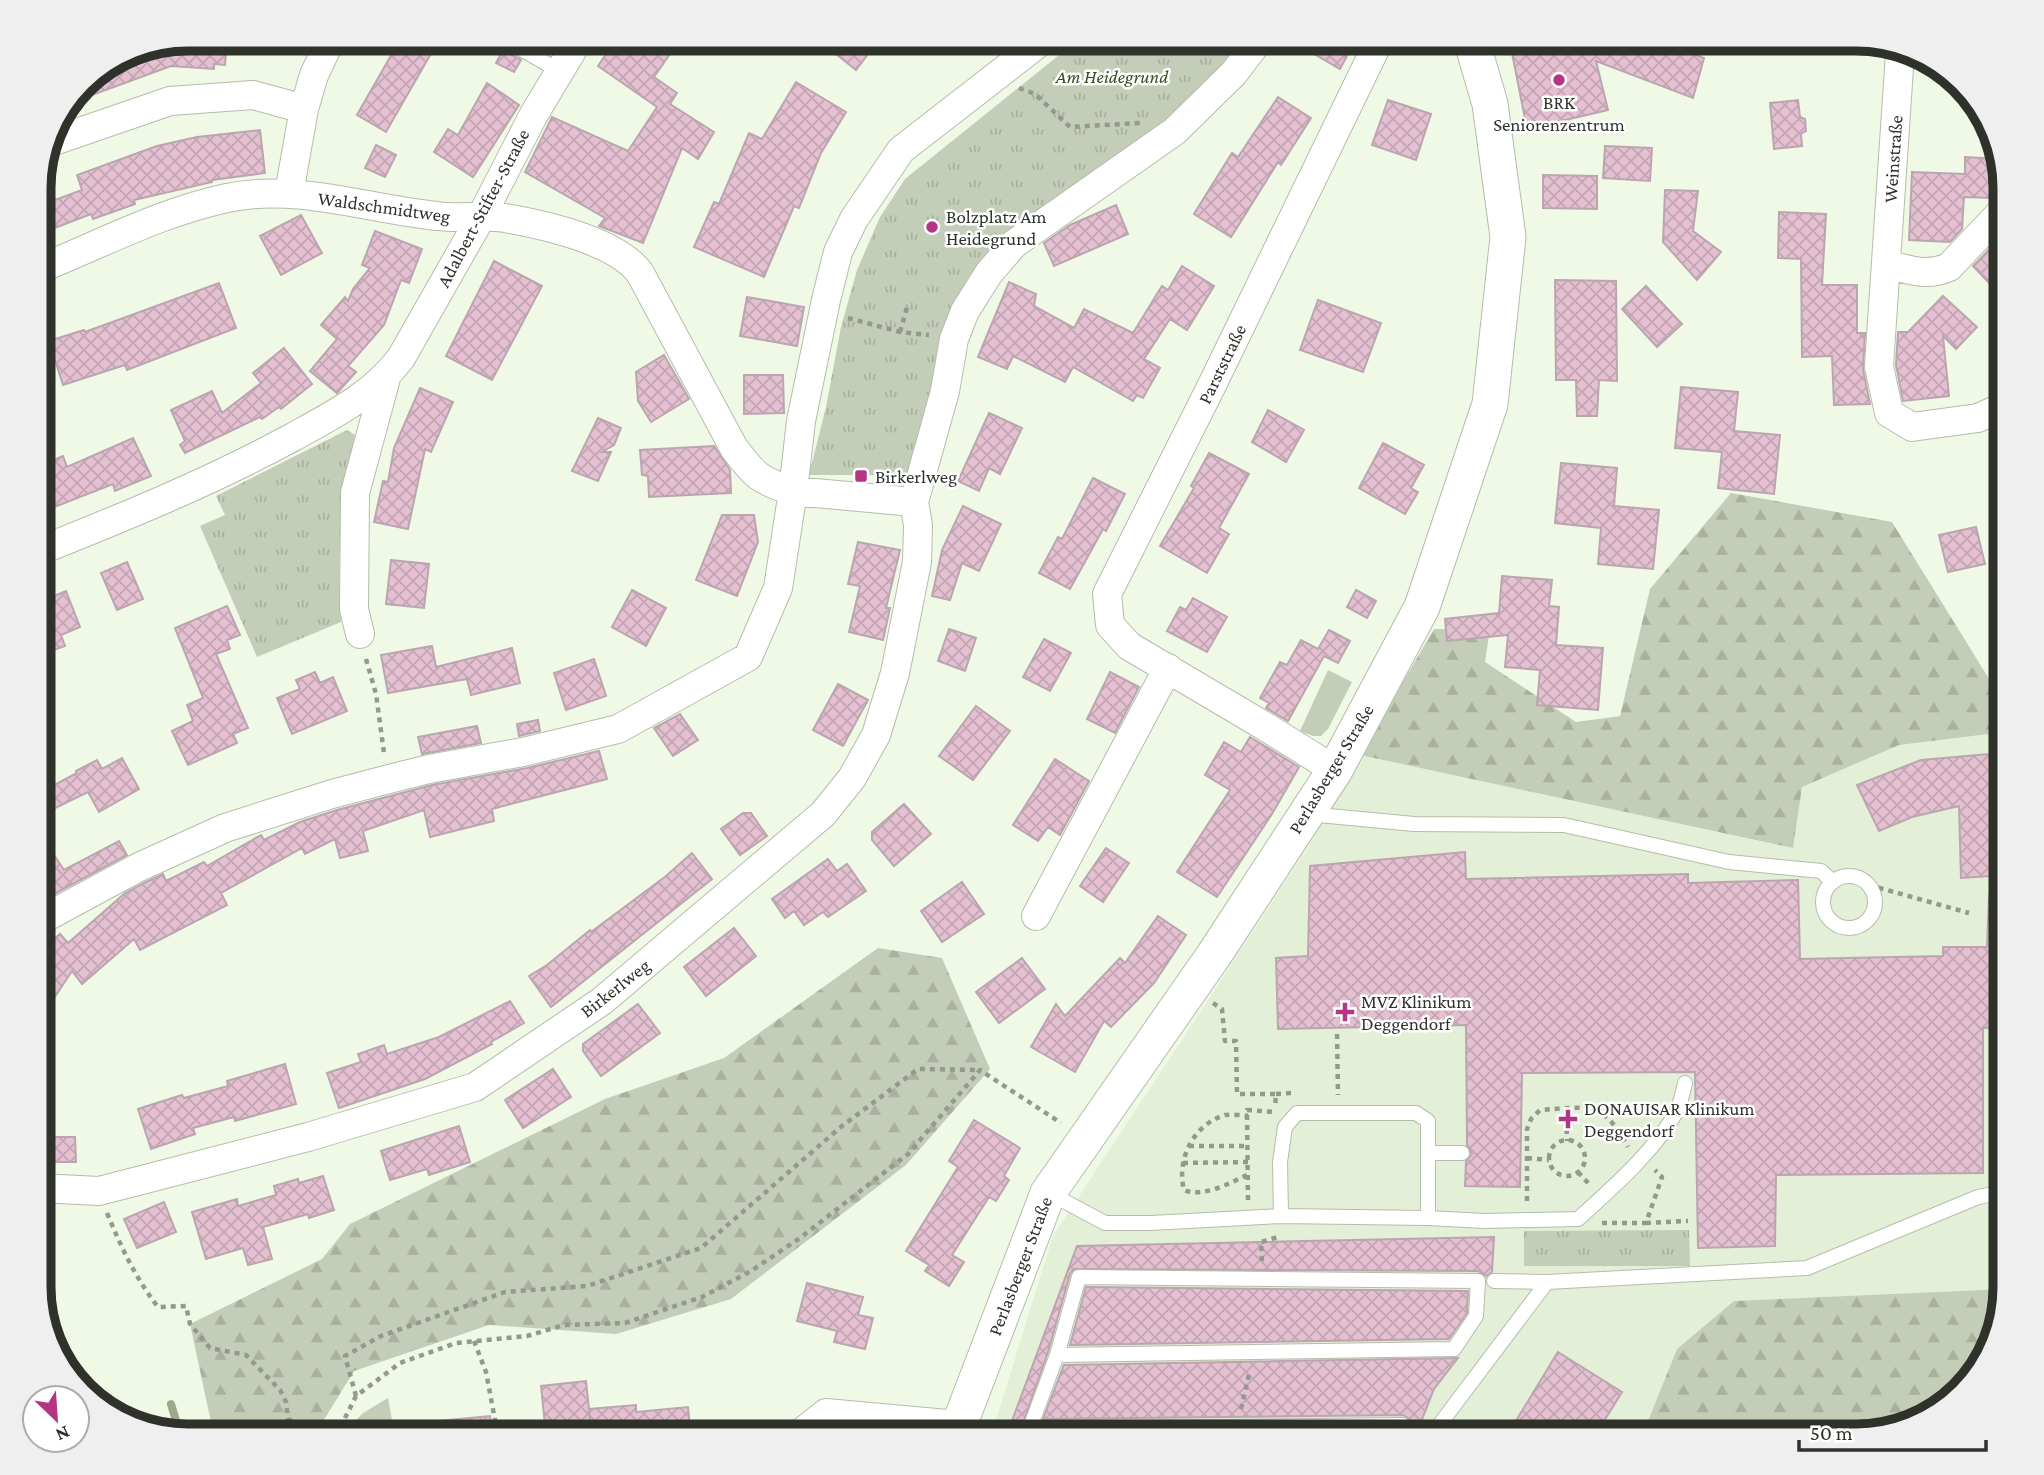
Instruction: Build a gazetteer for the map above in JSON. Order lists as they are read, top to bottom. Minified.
{"streets":{"street":["Weinstraße","Waldschmidtweg","Adalbert-Stifter-Straße","Parststraße","Perlasberger Straße","Birkerlweg"]},"crossings":[["Waldschmidtweg","Adalbert-Stifter-Straße"],["Parststraße","Perlasberger Straße"]],"parks":["Am Heidegrund"],"places":{"other":["BRK Seniorenzentrum","Bolzplatz Am Heidegrund"],"transit":["Birkerlweg"],"health":["MVZ Klinikum Deggendorf","DONAUISAR Klinikum Deggendorf"]},"scale_bar":"50 m","north":"bottom right"}
